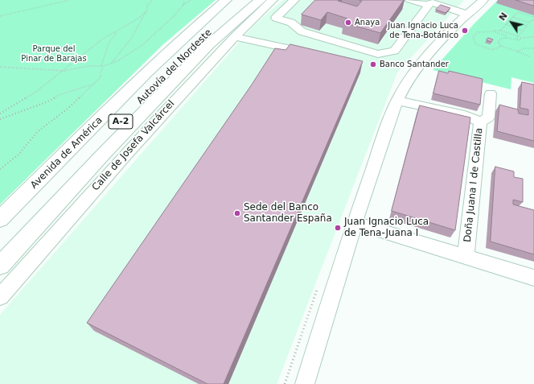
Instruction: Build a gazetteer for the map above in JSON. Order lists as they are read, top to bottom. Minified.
{"streets":{"highway":["Autovía del Nordeste","A-2","Avenida de América"],"street":["Calle de Josefa Valcárcel","Doña Juana I de Castilla"]},"crossings":[["Autovía del Nordeste","Avenida de América"]],"parks":["Parque del Pinar de Barajas"],"places":["Anaya","Juan Ignacio Luca de Tena-Botánico","Banco Santander","Sede del Banco Santander España","Juan Ignacio Luca de Tena-Juana I"],"north":"top left"}
